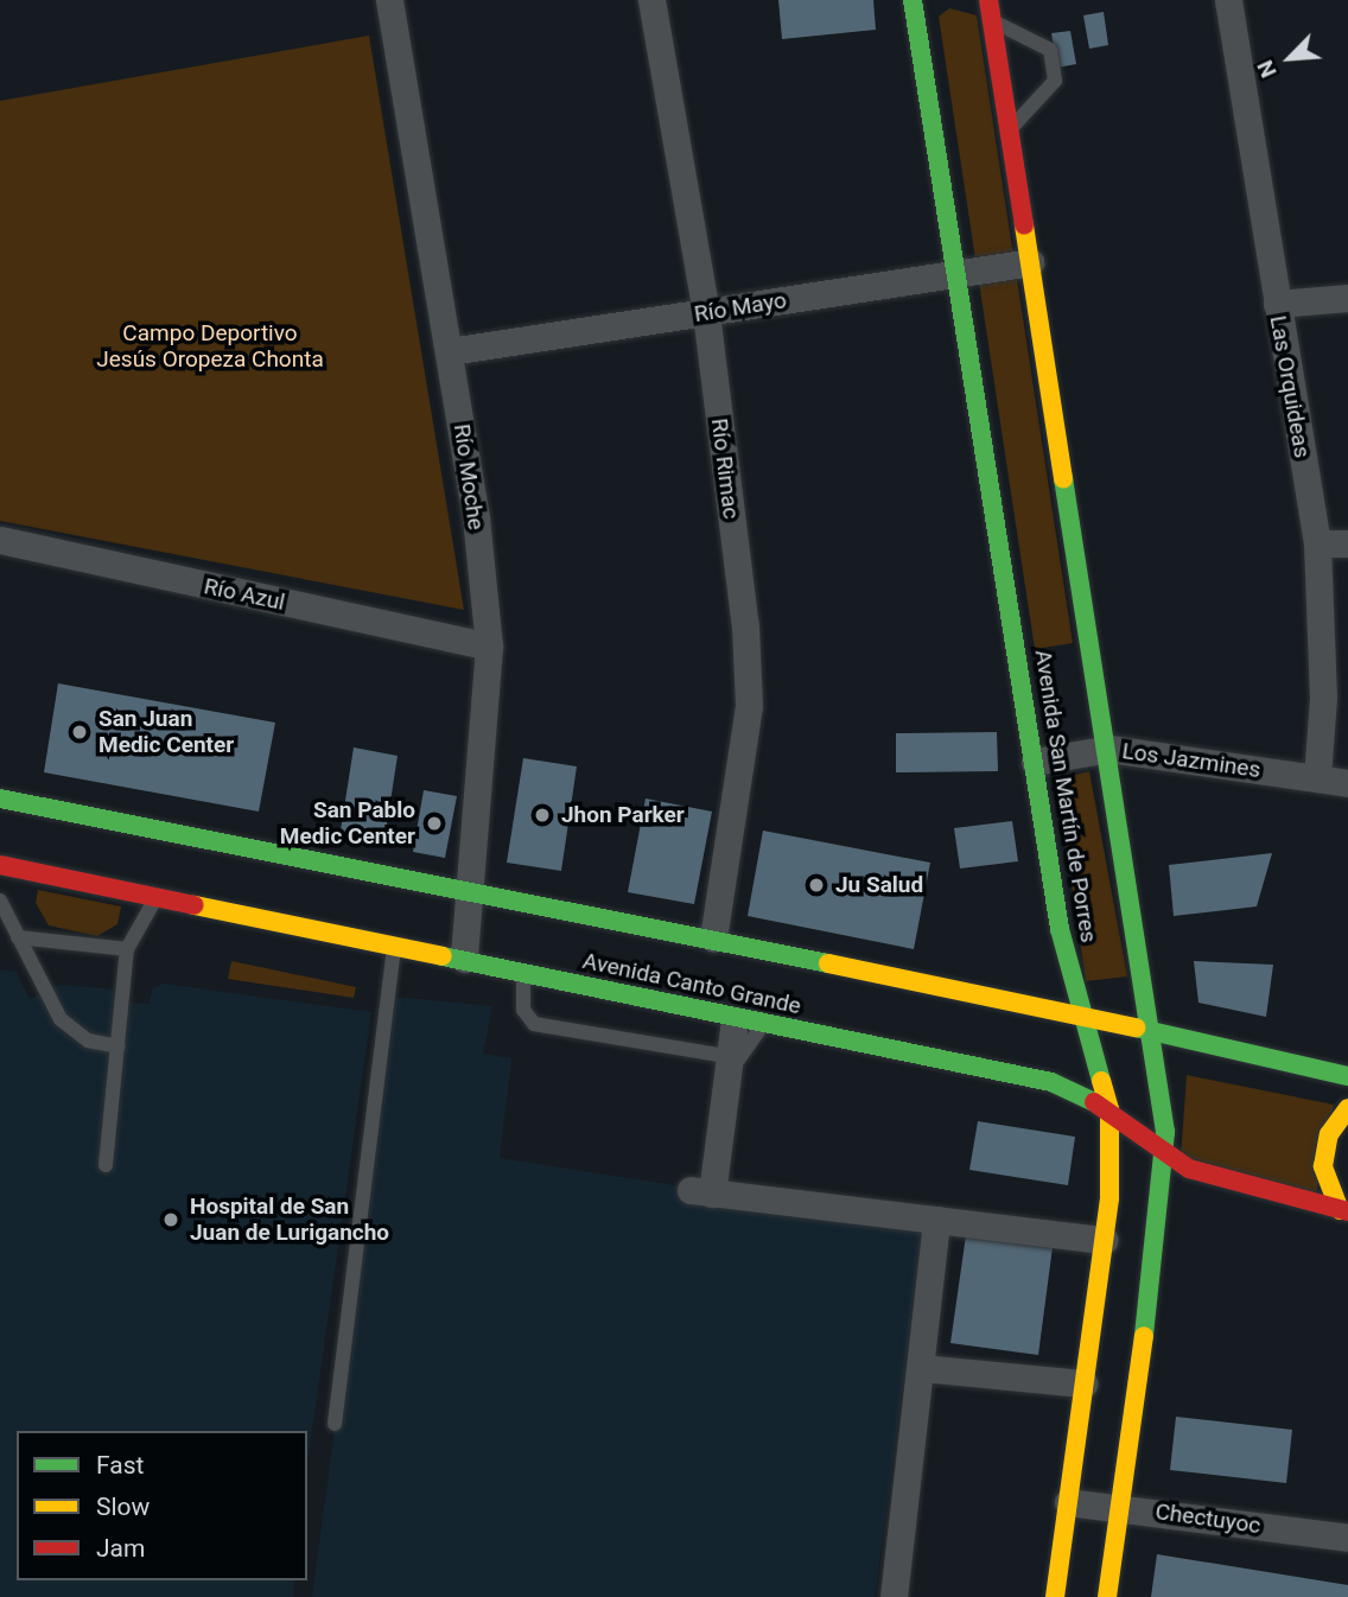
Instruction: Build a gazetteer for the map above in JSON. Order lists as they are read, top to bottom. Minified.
{"streets":{"main road":["Avenida San Martín de Porres","Avenida Canto Grande"],"street":["Río Mayo","Las Orquideas","Río Rimac","Río Moche","Río Azul","Los Jazmines","Chectuyoc"]},"crossings":[["Río Mayo","Río Rimac"],["Río Mayo","Río Moche"],["Río Mayo","Avenida San Martín de Porres"],["Las Orquideas","Los Jazmines"],["Río Rimac","Avenida Canto Grande"],["Río Moche","Río Azul"],["Río Moche","Avenida Canto Grande"],["Los Jazmines","Avenida San Martín de Porres"],["Avenida San Martín de Porres","Avenida Canto Grande"],["Avenida San Martín de Porres","Chectuyoc"]],"parks":["Campo Deportivo Jesús Oropeza Chonta"],"places":["San Juan Medic Center","Jhon Parker","San Pablo Medic Center","Ju Salud","Hospital de San Juan de Lurigancho"],"legend":["Fast","Slow","Jam"],"north":"bottom left"}
